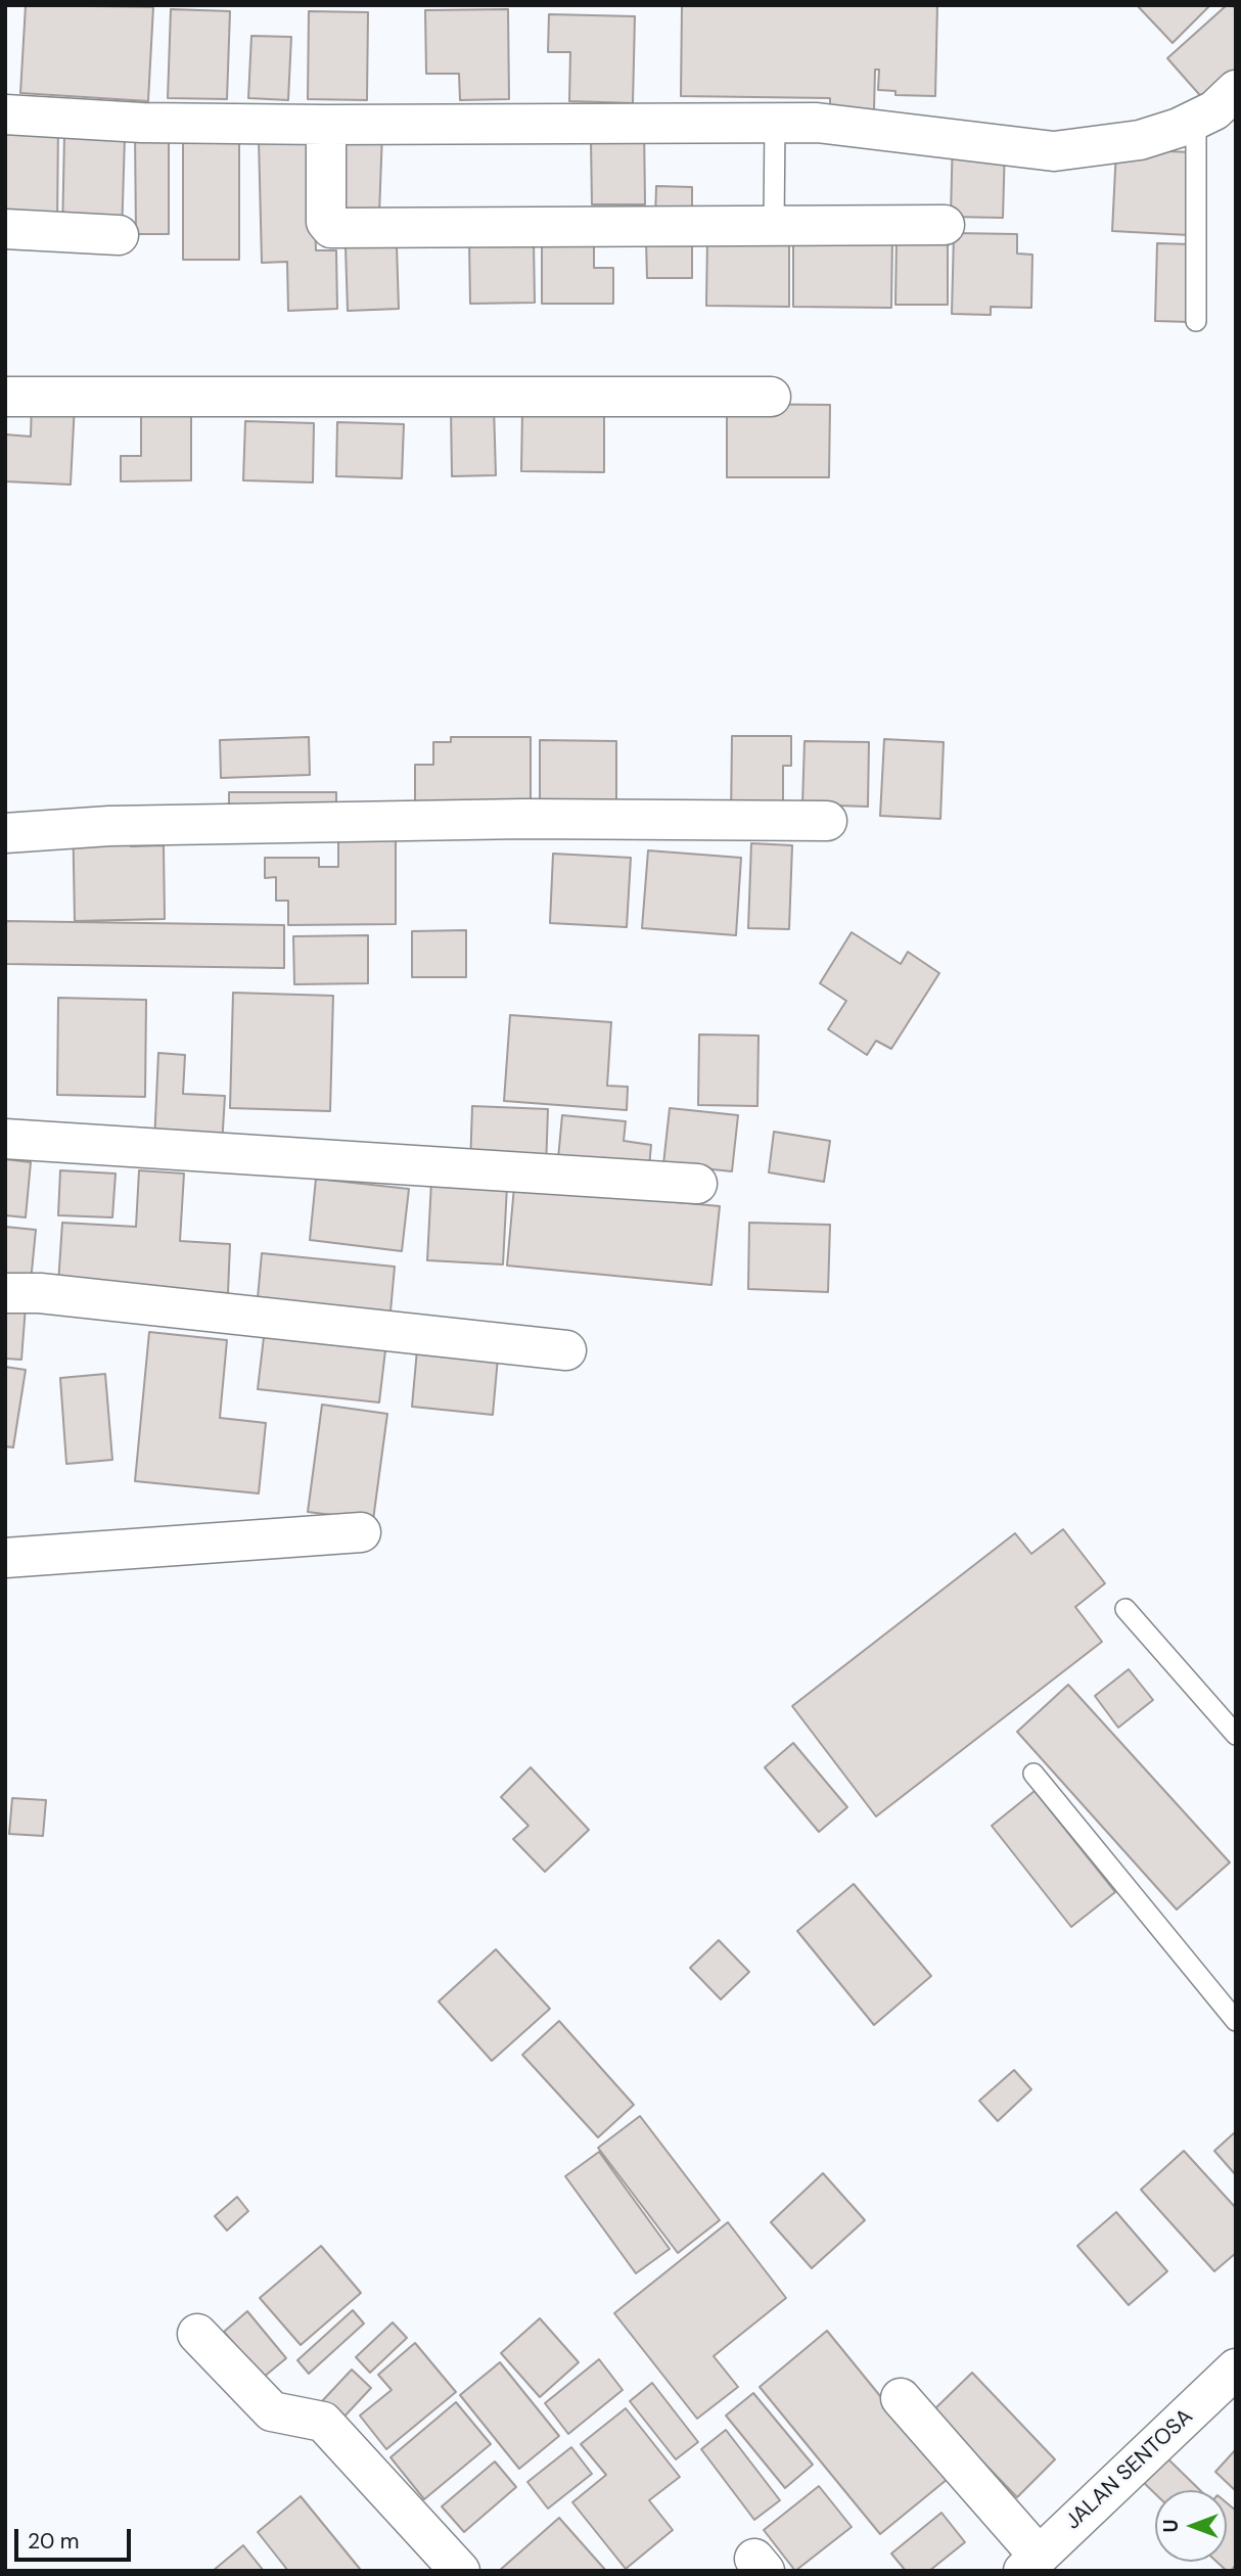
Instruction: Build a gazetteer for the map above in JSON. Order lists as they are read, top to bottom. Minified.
{"streets":{"street":["JALAN SENTOSA"]},"scale_bar":"20 m","north":"left"}
